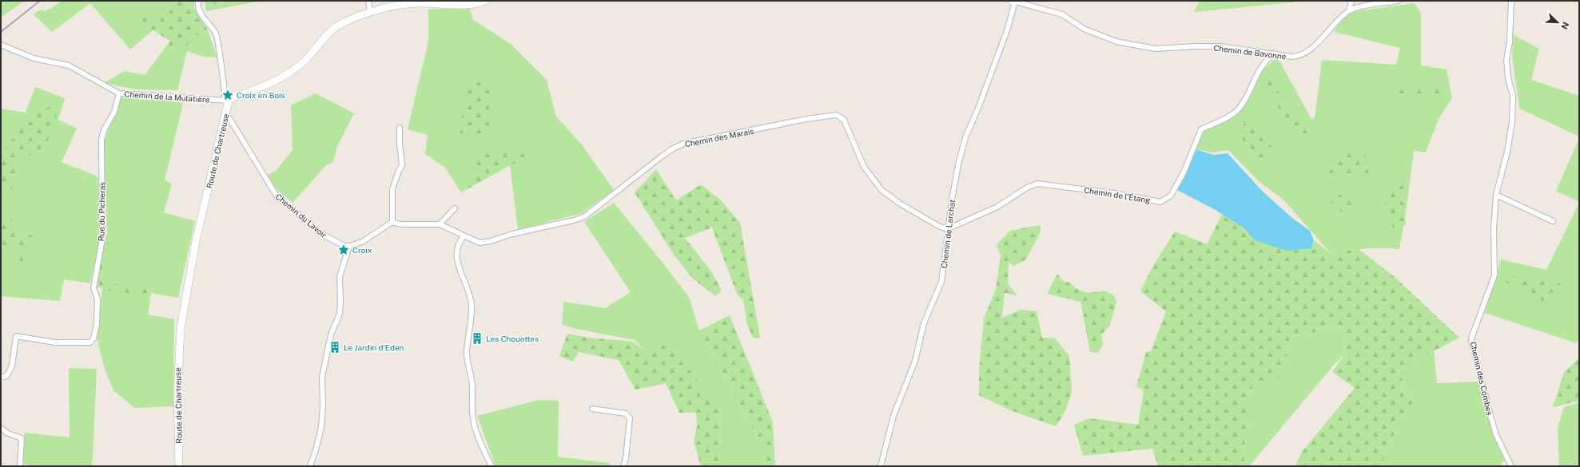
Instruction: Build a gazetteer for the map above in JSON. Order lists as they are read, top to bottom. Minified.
{"streets":{"main road":["Route de Chartreuse"],"street":["Chemin de Bavonne","Chemin de la Mulatière","Chemin des Marais","Chemin de l'Étang","Rue du Picheras","Chemin du Lavoir","Chemin de Larchat","Chemin des Combes"]},"crossings":[["Chemin de Bavonne","Chemin de l'Étang"],["Chemin de Bavonne","Chemin de Larchat"],["Chemin de la Mulatière","Route de Chartreuse"],["Chemin de la Mulatière","Rue du Picheras"],["Chemin des Marais","Chemin de l'Étang"],["Chemin des Marais","Chemin de Larchat"],["Route de Chartreuse","Chemin du Lavoir"],["Chemin de l'Étang","Chemin de Larchat"]],"places":{"place":["Croix en Bois","Croix"],"building":["Les Chouettes","Le Jardin d'Eden"]},"north":"bottom right"}
